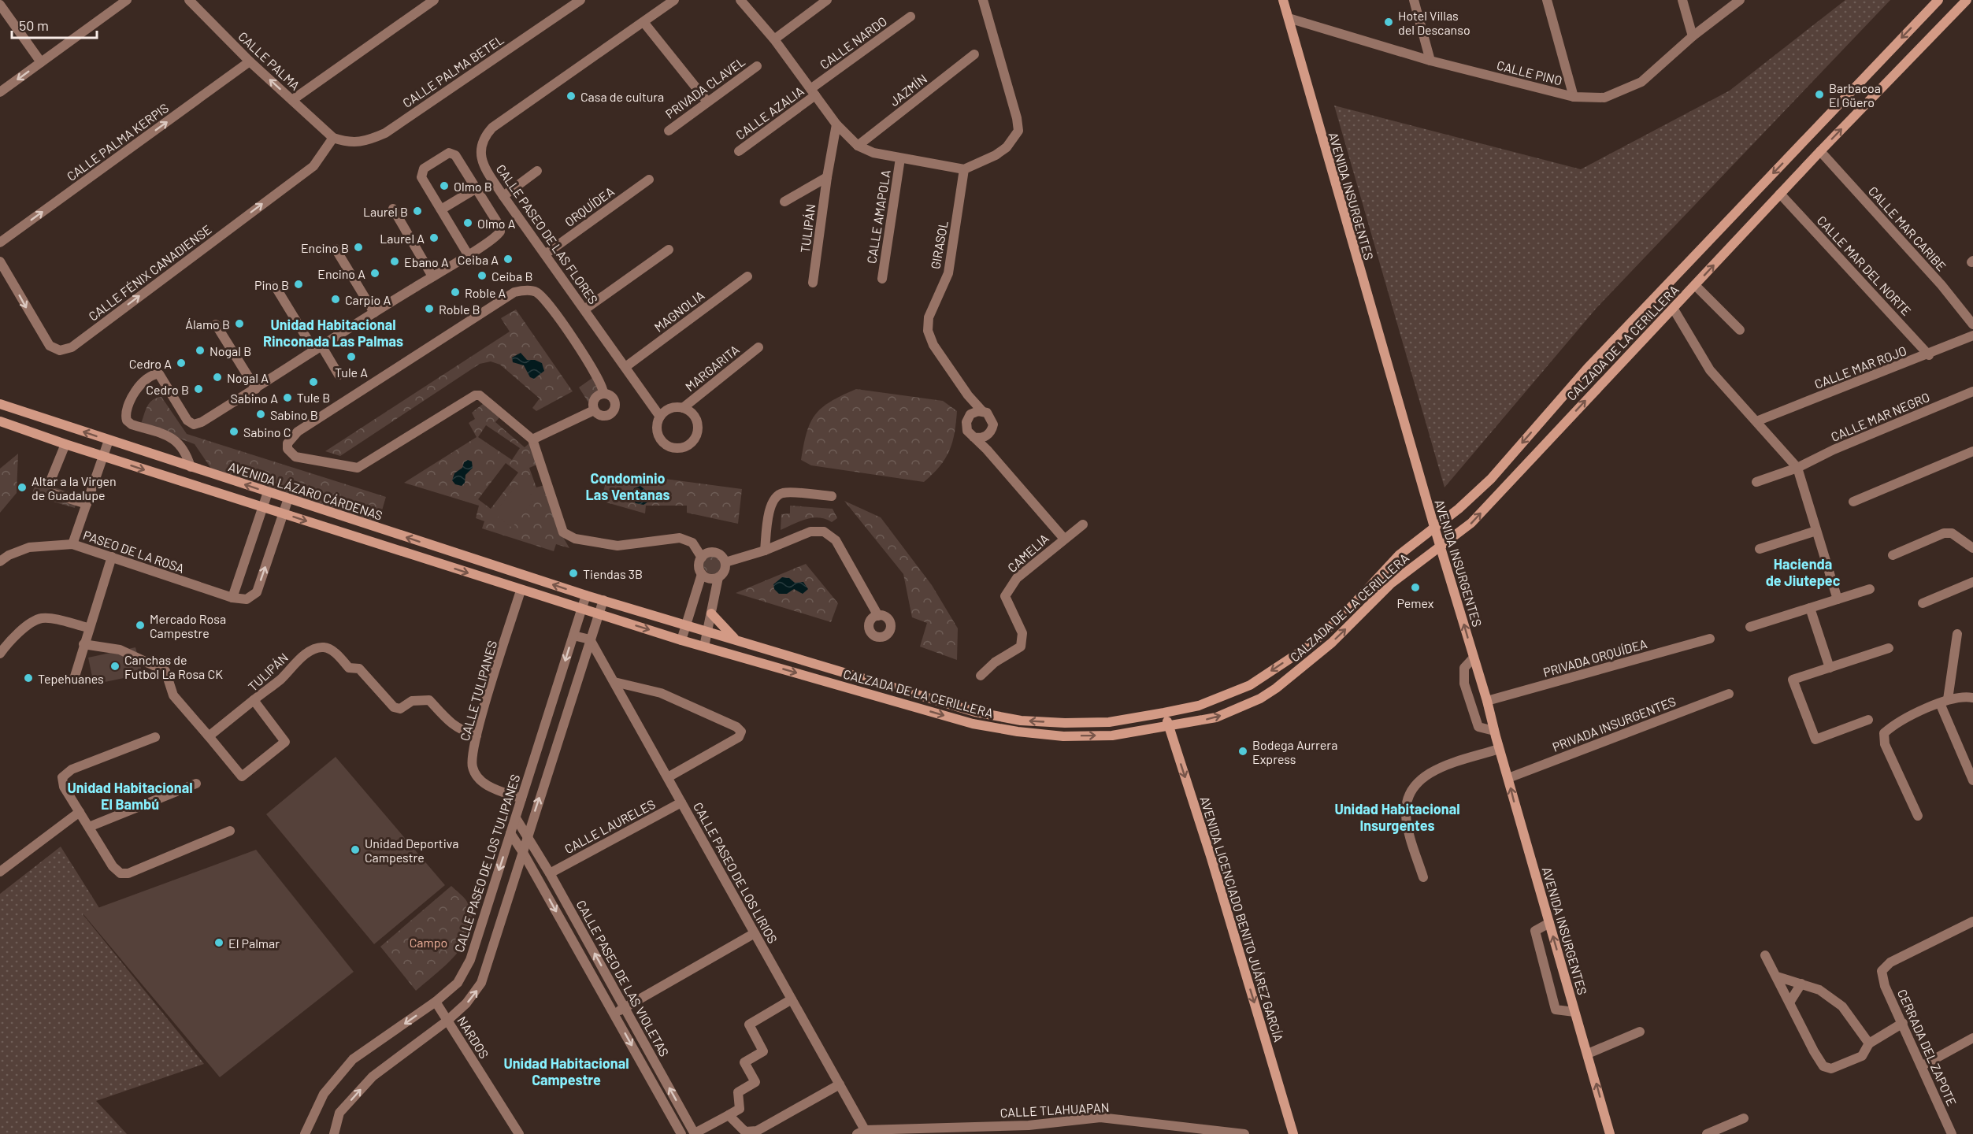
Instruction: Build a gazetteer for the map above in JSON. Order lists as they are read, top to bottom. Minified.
{"streets":{"main road":["AVENIDA INSURGENTES","CALZADA DE LA CERILLERA","AVENIDA LÁZARO CÁRDENAS","AVENIDA LICENCIADO BENITO JUÁREZ GARCÍA"],"street":["CALLE NARDO","CALLE PALMA","CALLE PALMA BETEL","CALLE PINO","PRIVADA CLAVEL","JAZMÍN","CALLE AZALIA","CALLE PALMA KERPIS","ORQUÍDEA","CALLE AMAPOLA","TULIPÁN","CALLE MAR CARIBE","CALLE PASEO DE LAS FLORES","GIRASOL","CALLE MAR DEL NORTE","CALLE FÉNIX CANADIENSE","MAGNOLIA","CALLE MAR ROJO","MARGARITA","CALLE MAR NEGRO","PASEO DE LA ROSA","CAMELIA","PRIVADA ORQUÍDEA","CALLE TULIPANES","PRIVADA INSURGENTES","CALLE LAURELES","CALLE PASEO DE LOS TULIPANES","CALLE PASEO DE LOS LIRIOS","CALLE PASEO DE LAS VIOLETAS","NARDOS","CERRADA DEL ZAPOTE","CALLE TLAHUAPAN"]},"crossings":[["CALLE NARDO","CALLE AZALIA"],["CALLE PALMA","CALLE PALMA BETEL"],["CALLE PALMA","CALLE PALMA KERPIS"],["CALLE PALMA","CALLE FÉNIX CANADIENSE"],["CALLE PALMA BETEL","CALLE FÉNIX CANADIENSE"],["CALLE PINO","AVENIDA INSURGENTES"],["AVENIDA INSURGENTES","CALZADA DE LA CERILLERA"],["AVENIDA INSURGENTES","PRIVADA ORQUÍDEA"],["AVENIDA INSURGENTES","PRIVADA INSURGENTES"],["ORQUÍDEA","CALLE PASEO DE LAS FLORES"],["TULIPÁN","CALLE TULIPANES"],["CALLE MAR CARIBE","CALZADA DE LA CERILLERA"],["CALLE PASEO DE LAS FLORES","MAGNOLIA"],["CALLE PASEO DE LAS FLORES","MARGARITA"],["GIRASOL","CAMELIA"],["CALLE MAR DEL NORTE","CALZADA DE LA CERILLERA"],["CALLE MAR DEL NORTE","CALLE MAR ROJO"],["CALZADA DE LA CERILLERA","AVENIDA LÁZARO CÁRDENAS"],["CALZADA DE LA CERILLERA","AVENIDA LICENCIADO BENITO JUÁREZ GARCÍA"],["AVENIDA LÁZARO CÁRDENAS","PASEO DE LA ROSA"],["AVENIDA LÁZARO CÁRDENAS","CALLE PASEO DE LOS TULIPANES"],["CALLE TULIPANES","CALLE PASEO DE LOS TULIPANES"],["CALLE LAURELES","CALLE PASEO DE LOS LIRIOS"],["CALLE LAURELES","CALLE PASEO DE LAS VIOLETAS"],["CALLE PASEO DE LOS TULIPANES","CALLE PASEO DE LAS VIOLETAS"],["CALLE PASEO DE LOS TULIPANES","NARDOS"],["CALLE PASEO DE LOS LIRIOS","CALLE TLAHUAPAN"]],"one_way":["CALLE PALMA KERPIS","AVENIDA INSURGENTES","AVENIDA LICENCIADO BENITO JUÁREZ GARCÍA"],"districts":["Unidad Habitacional Rinconada Las Palmas","Condominio Las Ventanas","Hacienda de Jiutepec","Unidad Habitacional El Bambú","Unidad Habitacional Insurgentes","Unidad Habitacional Campestre"],"parks":["Campo"],"places":["Hotel Villas del Descanso","Barbacoa El Güero","Casa de cultura","Olmo B","Laurel B","Olmo A","Laurel A","Encino B","Ceiba A","Ebano A","Encino A","Ceiba B","Pino B","Roble A","Carpio A","Roble B","Álamo B","Nogal B","Tule A","Cedro A","Nogal A","Tule B","Cedro B","Sabino A","Sabino B","Sabino C","Altar a la Virgen de Guadalupe","Tiendas 3B","Pemex","Mercado Rosa Campestre","Canchas de Futbol La Rosa CK","Tepehuanes","Bodega Aurrera Express","Unidad Deportiva Campestre","El Palmar"],"scale_bar":"50 m"}
